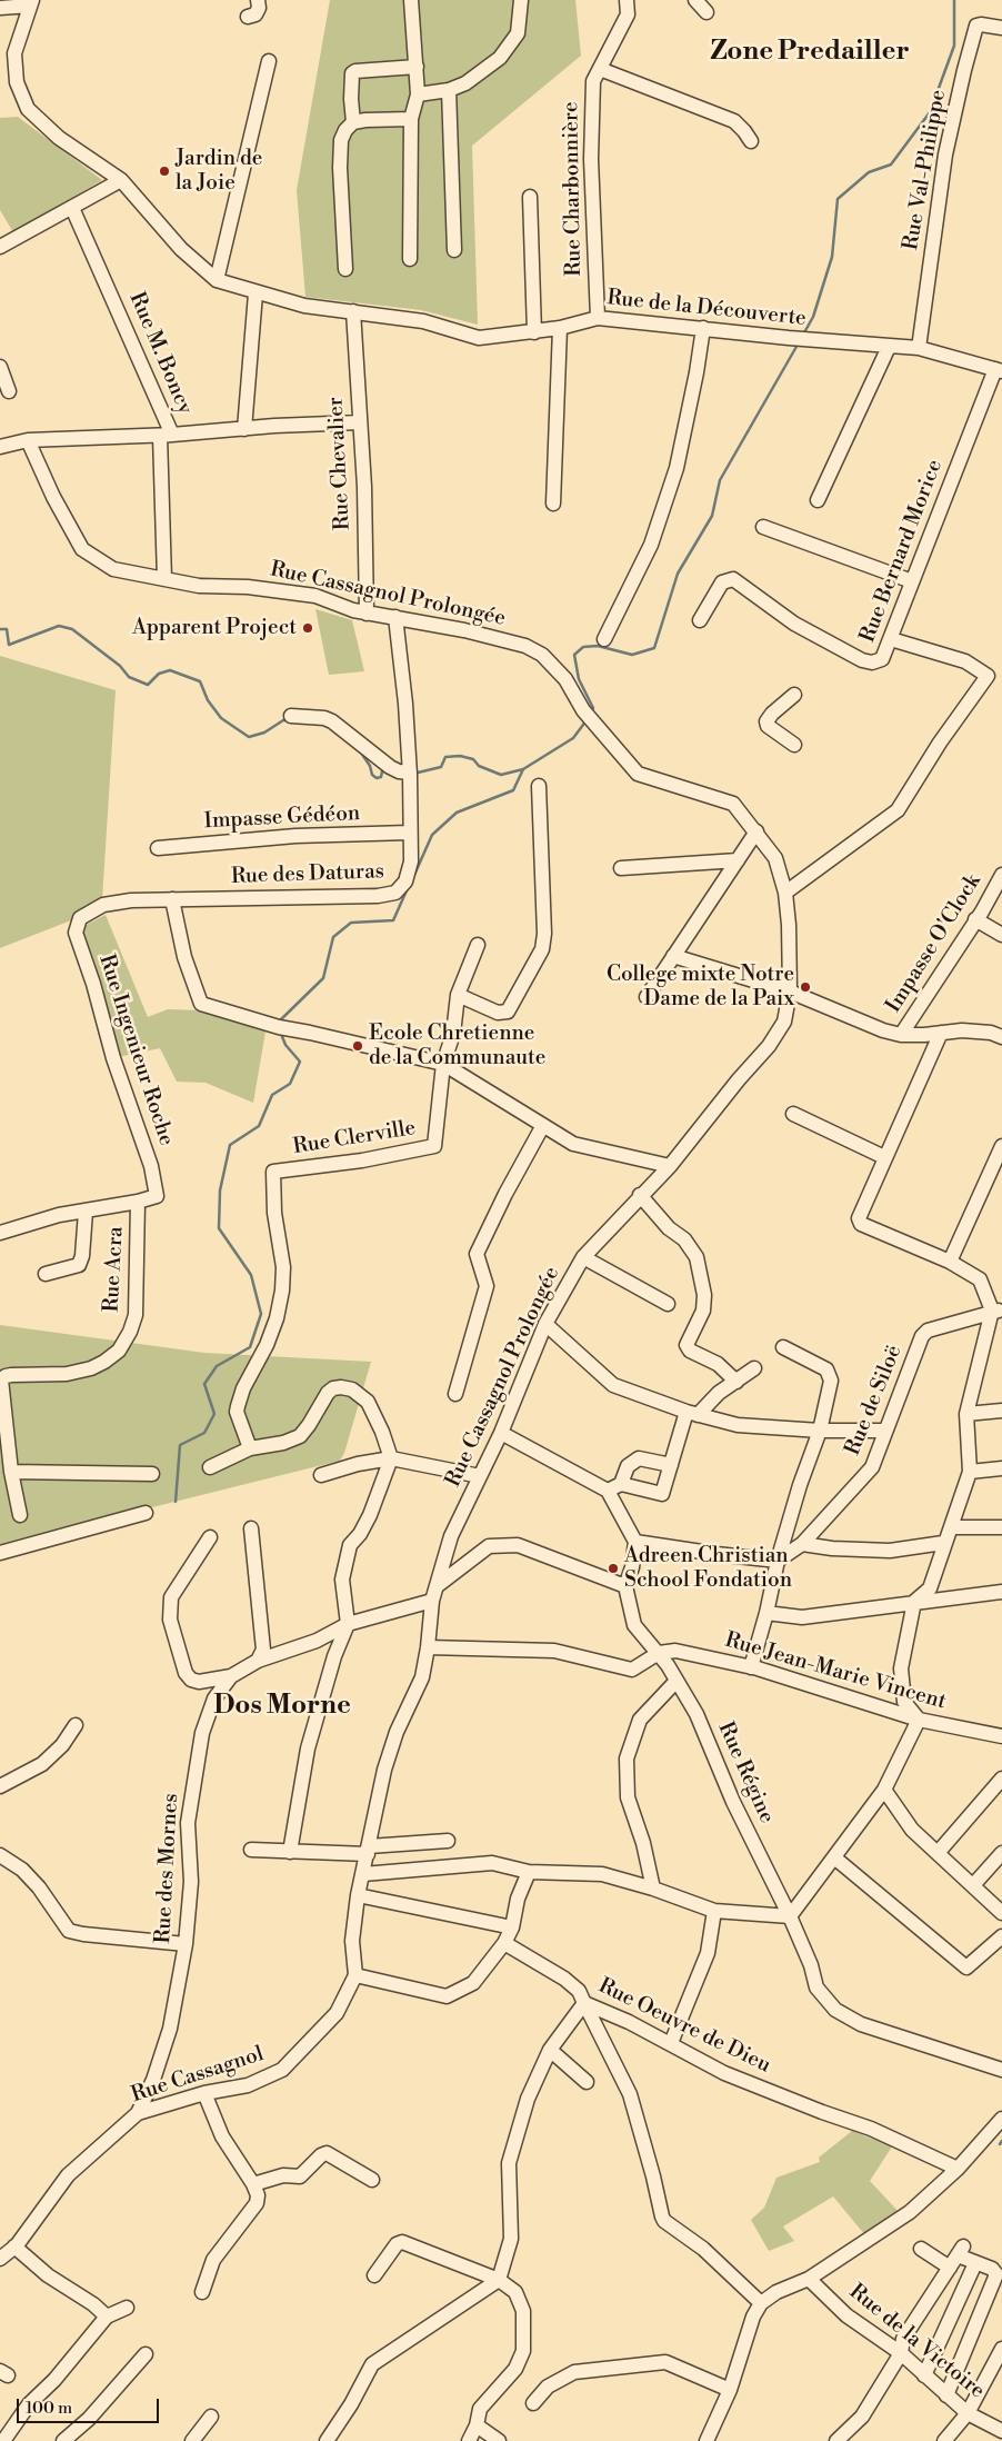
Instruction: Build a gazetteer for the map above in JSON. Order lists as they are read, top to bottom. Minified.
{"streets":{"street":["Rue Val-Philippe","Rue Charbonnière","Rue de la Découverte","Rue M. Boncy","Rue Chevalier","Rue Bernard Morice","Rue Cassagnol Prolongée","Impasse Gédéon","Rue des Daturas","Impasse O'Clock","Rue Ingenieur Roche","Rue Clerville","Rue Acra","Rue de Siloë","Rue Jean-Marie Vincent","Rue Régine","Rue des Mornes","Rue Oeuvre de Dieu","Rue Cassagnol","Rue de la Victoire"]},"crossings":[["Rue Val-Philippe","Rue de la Découverte"],["Rue Charbonnière","Rue de la Découverte"],["Rue de la Découverte","Rue Chevalier"],["Rue de la Découverte","Rue Bernard Morice"],["Rue M. Boncy","Rue Cassagnol Prolongée"],["Rue Chevalier","Rue Cassagnol Prolongée"],["Rue Cassagnol Prolongée","Rue des Daturas"],["Rue Cassagnol Prolongée","Rue des Mornes"],["Rue Cassagnol Prolongée","Rue Cassagnol"],["Impasse Gédéon","Rue des Daturas"],["Rue des Daturas","Rue Ingenieur Roche"],["Rue Ingenieur Roche","Rue Acra"],["Rue Jean-Marie Vincent","Rue Régine"],["Rue des Mornes","Rue Cassagnol"]],"districts":["Zone Predailler","Dos Morne"],"places":["Jardin de la Joie","Apparent Project","College mixte Notre Dame de la Paix","Ecole Chretienne de la Communaute","Adreen Christian School Fondation"],"scale_bar":"100 m"}
